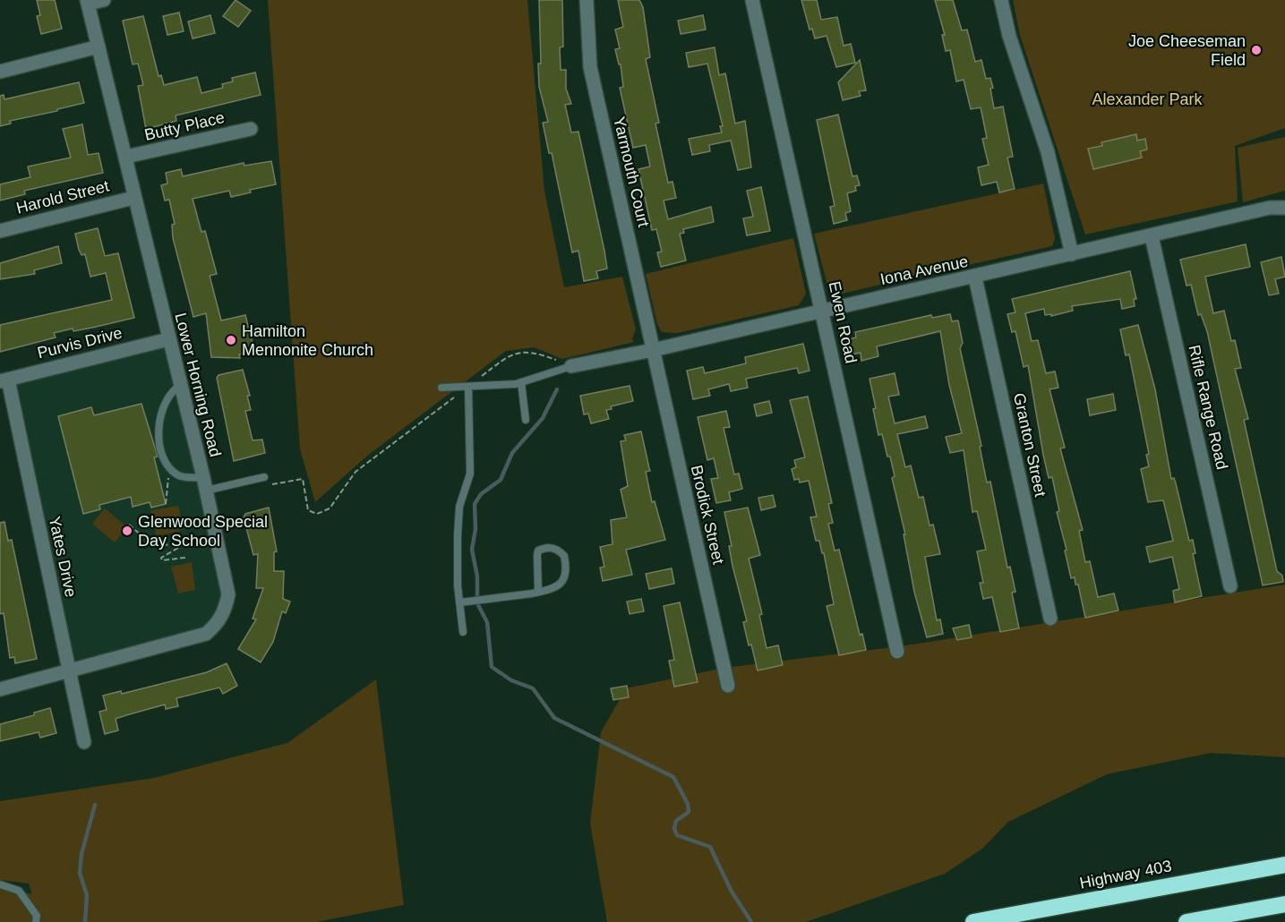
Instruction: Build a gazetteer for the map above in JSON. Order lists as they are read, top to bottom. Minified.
{"streets":{"highway":["Highway 403"],"street":["Butty Place","Yarmouth Court","Harold Street","Iona Avenue","Ewen Road","Purvis Drive","Lower Horning Road","Rifle Range Road","Granton Street","Brodick Street","Yates Drive"]},"crossings":[["Butty Place","Lower Horning Road"],["Yarmouth Court","Iona Avenue"],["Yarmouth Court","Brodick Street"],["Harold Street","Lower Horning Road"],["Iona Avenue","Ewen Road"],["Iona Avenue","Rifle Range Road"],["Iona Avenue","Granton Street"],["Iona Avenue","Brodick Street"],["Purvis Drive","Lower Horning Road"],["Purvis Drive","Yates Drive"],["Lower Horning Road","Yates Drive"]],"parks":["Alexander Park"],"places":["Joe Cheeseman Field","Hamilton Mennonite Church","Glenwood Special Day School"]}
